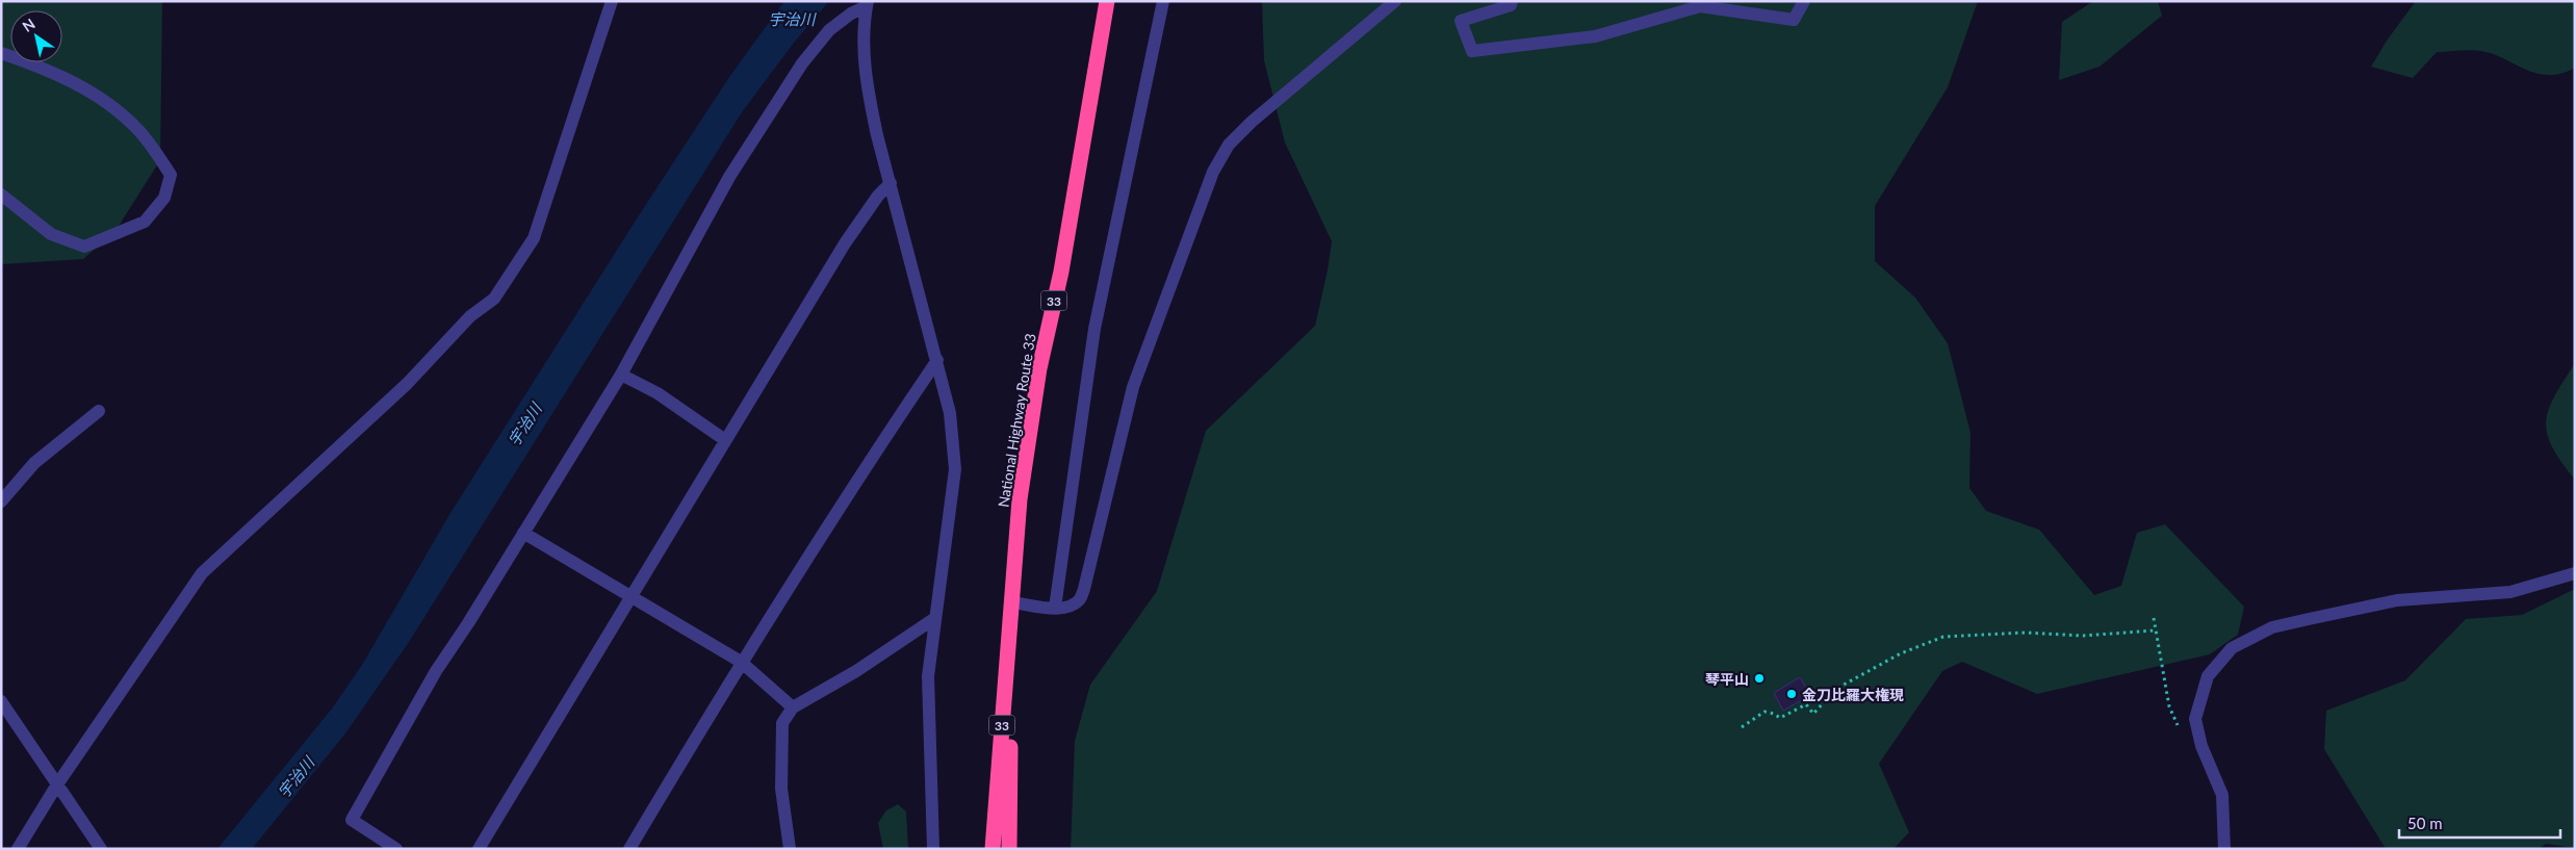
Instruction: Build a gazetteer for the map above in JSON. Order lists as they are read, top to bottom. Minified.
{"streets":{"highway":["33","National Highway Route 33"]},"crossings":[["33","National Highway Route 33"]],"water":["宇治川"],"places":["琴平山","金刀比羅大権現"],"scale_bar":"50 m","north":"top left"}
